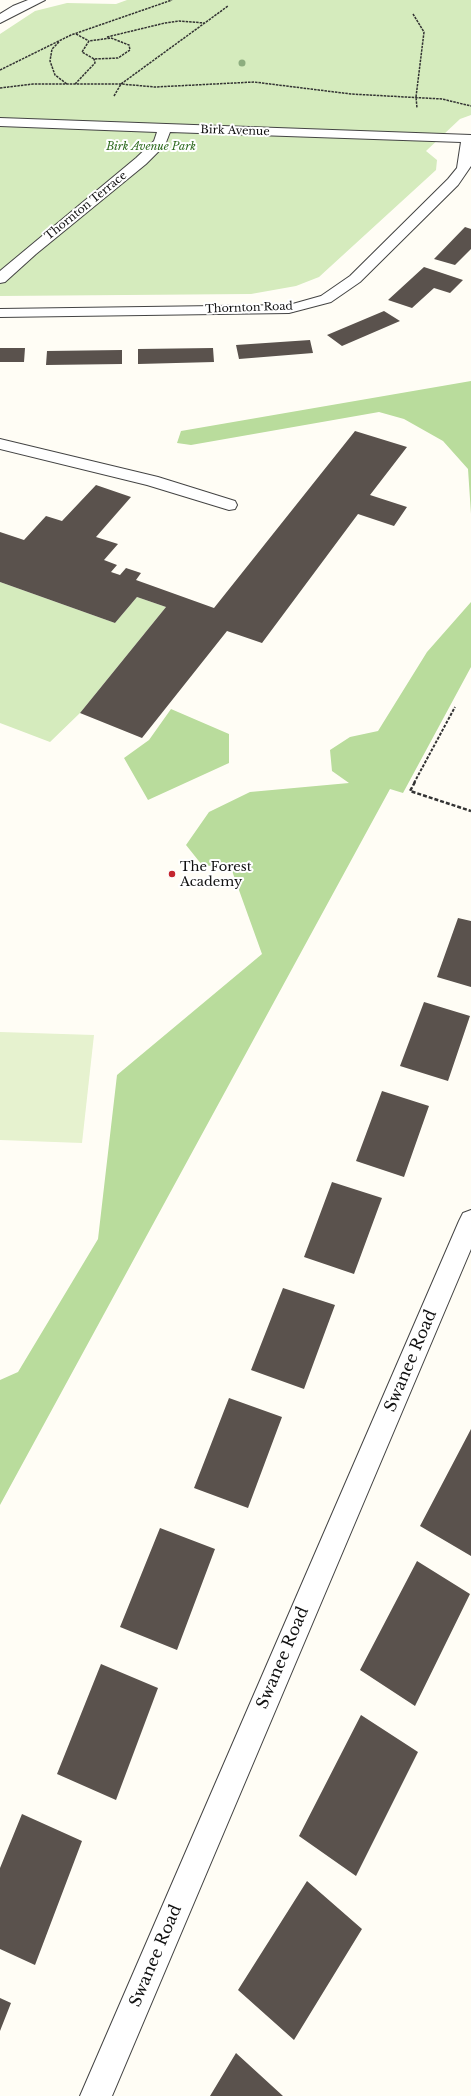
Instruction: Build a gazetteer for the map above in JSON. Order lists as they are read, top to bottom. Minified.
{"streets":{"street":["Birk Avenue","Thornton Terrace","Thornton Road","Swanee Road"]},"crossings":[["Birk Avenue","Thornton Terrace"],["Birk Avenue","Thornton Road"]],"parks":["Birk Avenue Park"],"places":["The Forest Academy"]}
